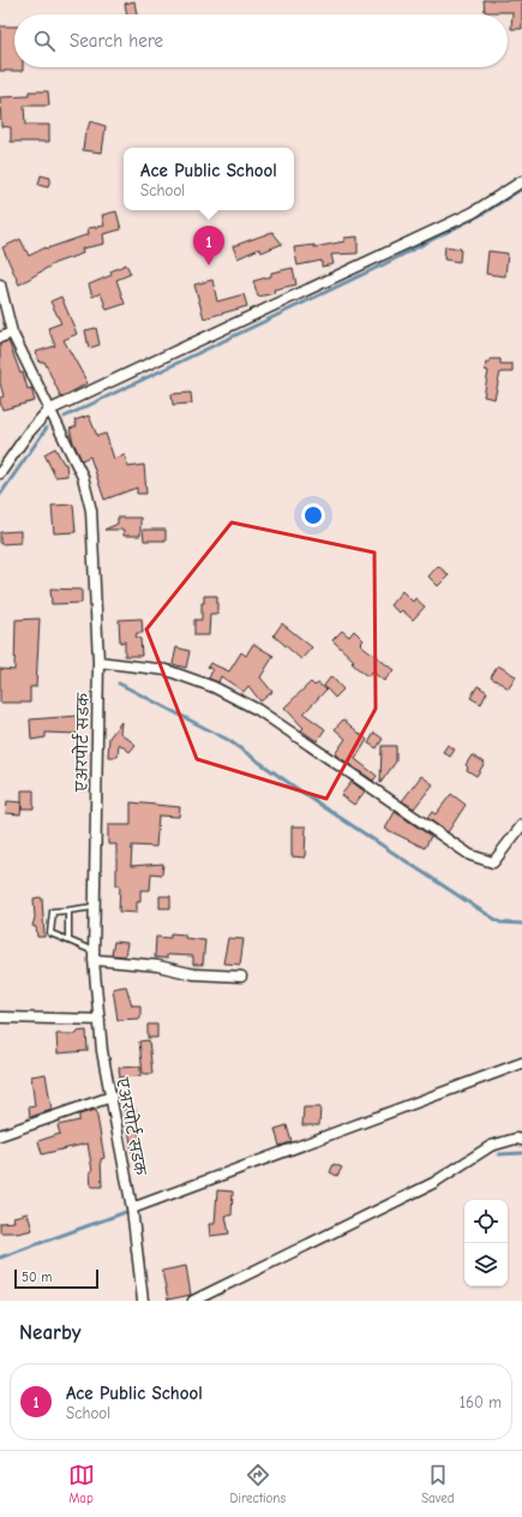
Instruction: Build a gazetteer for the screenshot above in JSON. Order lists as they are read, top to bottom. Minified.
{"streets":{"street":["एअरपोर्ट सडक"]},"scale_bar":"50 m","page":{"search":"Search here","popup":["Ace Public School","School"],"pins":"1","scale":"50 m","heading":"Nearby","list":[{"mark":"1","name":"Ace Public School","note":"School","value":"160 m"}],"nav":["Map","Directions","Saved"]}}
